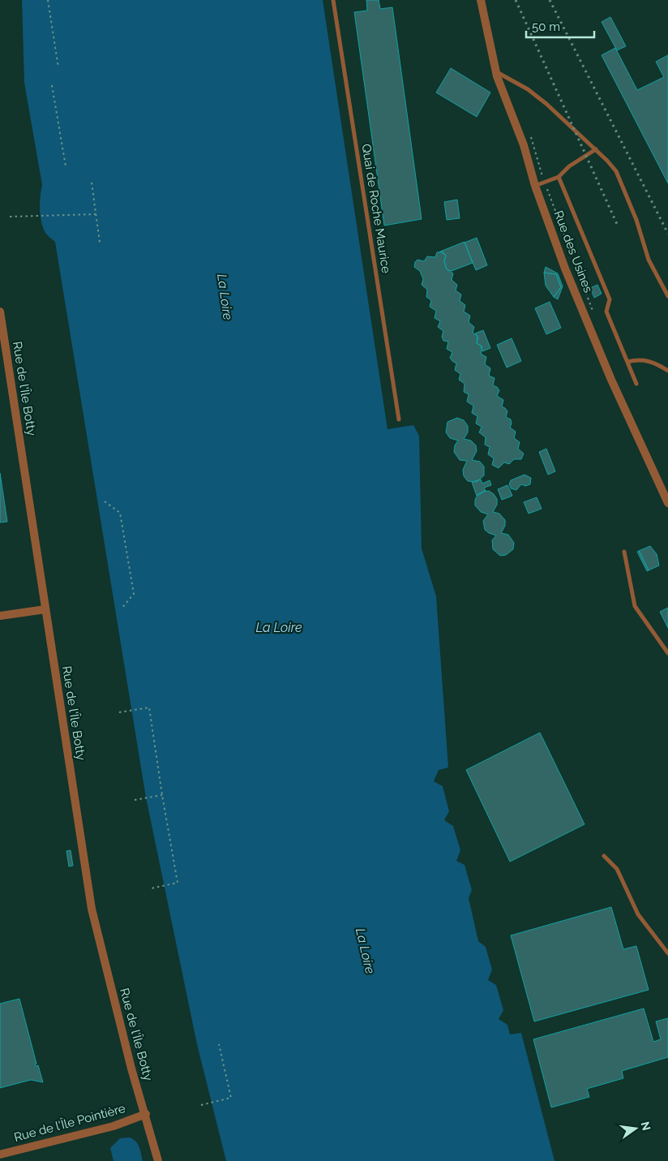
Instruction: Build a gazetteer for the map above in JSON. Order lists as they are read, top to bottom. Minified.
{"streets":{"street":["Rue des Usines","Rue de l'Île Botty","Rue de l'Île Pointière"],"lane":["Quai de Roche Maurice"]},"crossings":[["Rue de l'Île Botty","Rue de l'Île Pointière"]],"water":["La Loire"],"scale_bar":"50 m","north":"right"}
